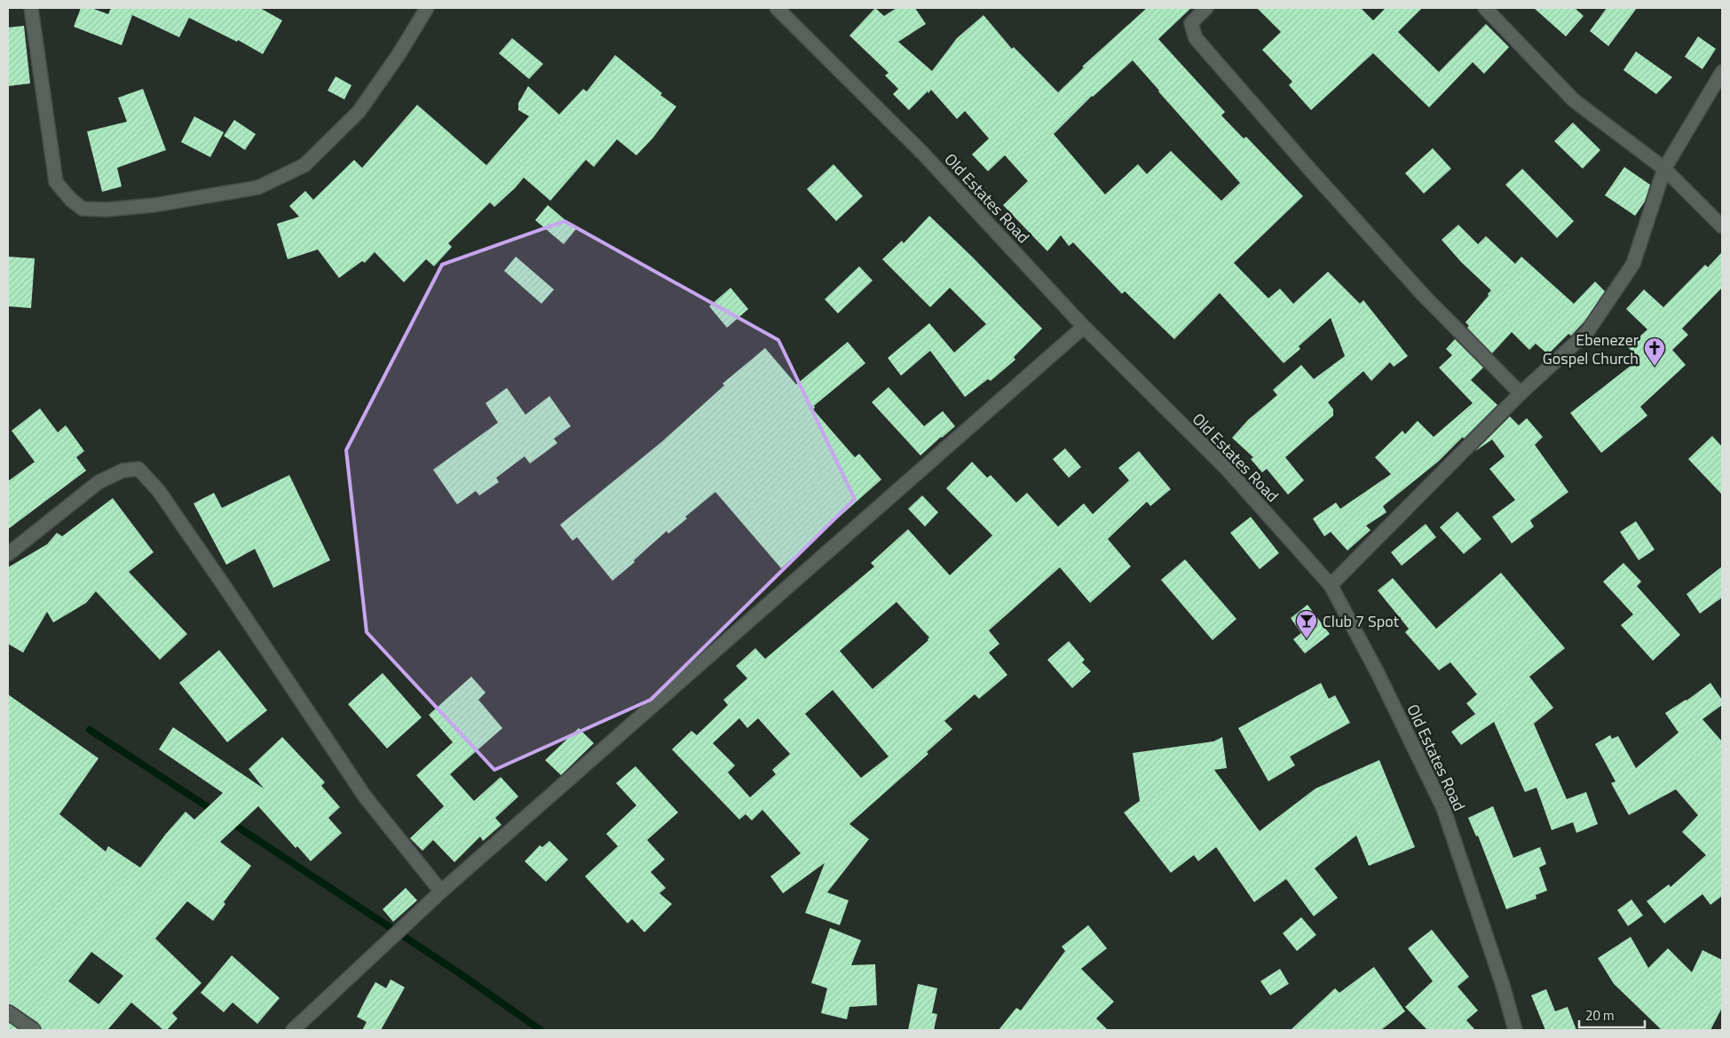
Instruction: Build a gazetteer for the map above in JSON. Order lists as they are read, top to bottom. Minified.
{"streets":{"street":["Old Estates Road"]},"places":{"church":["Ebenezer Gospel Church"],"bar":["Club 7 Spot"]},"scale_bar":"20 m"}
